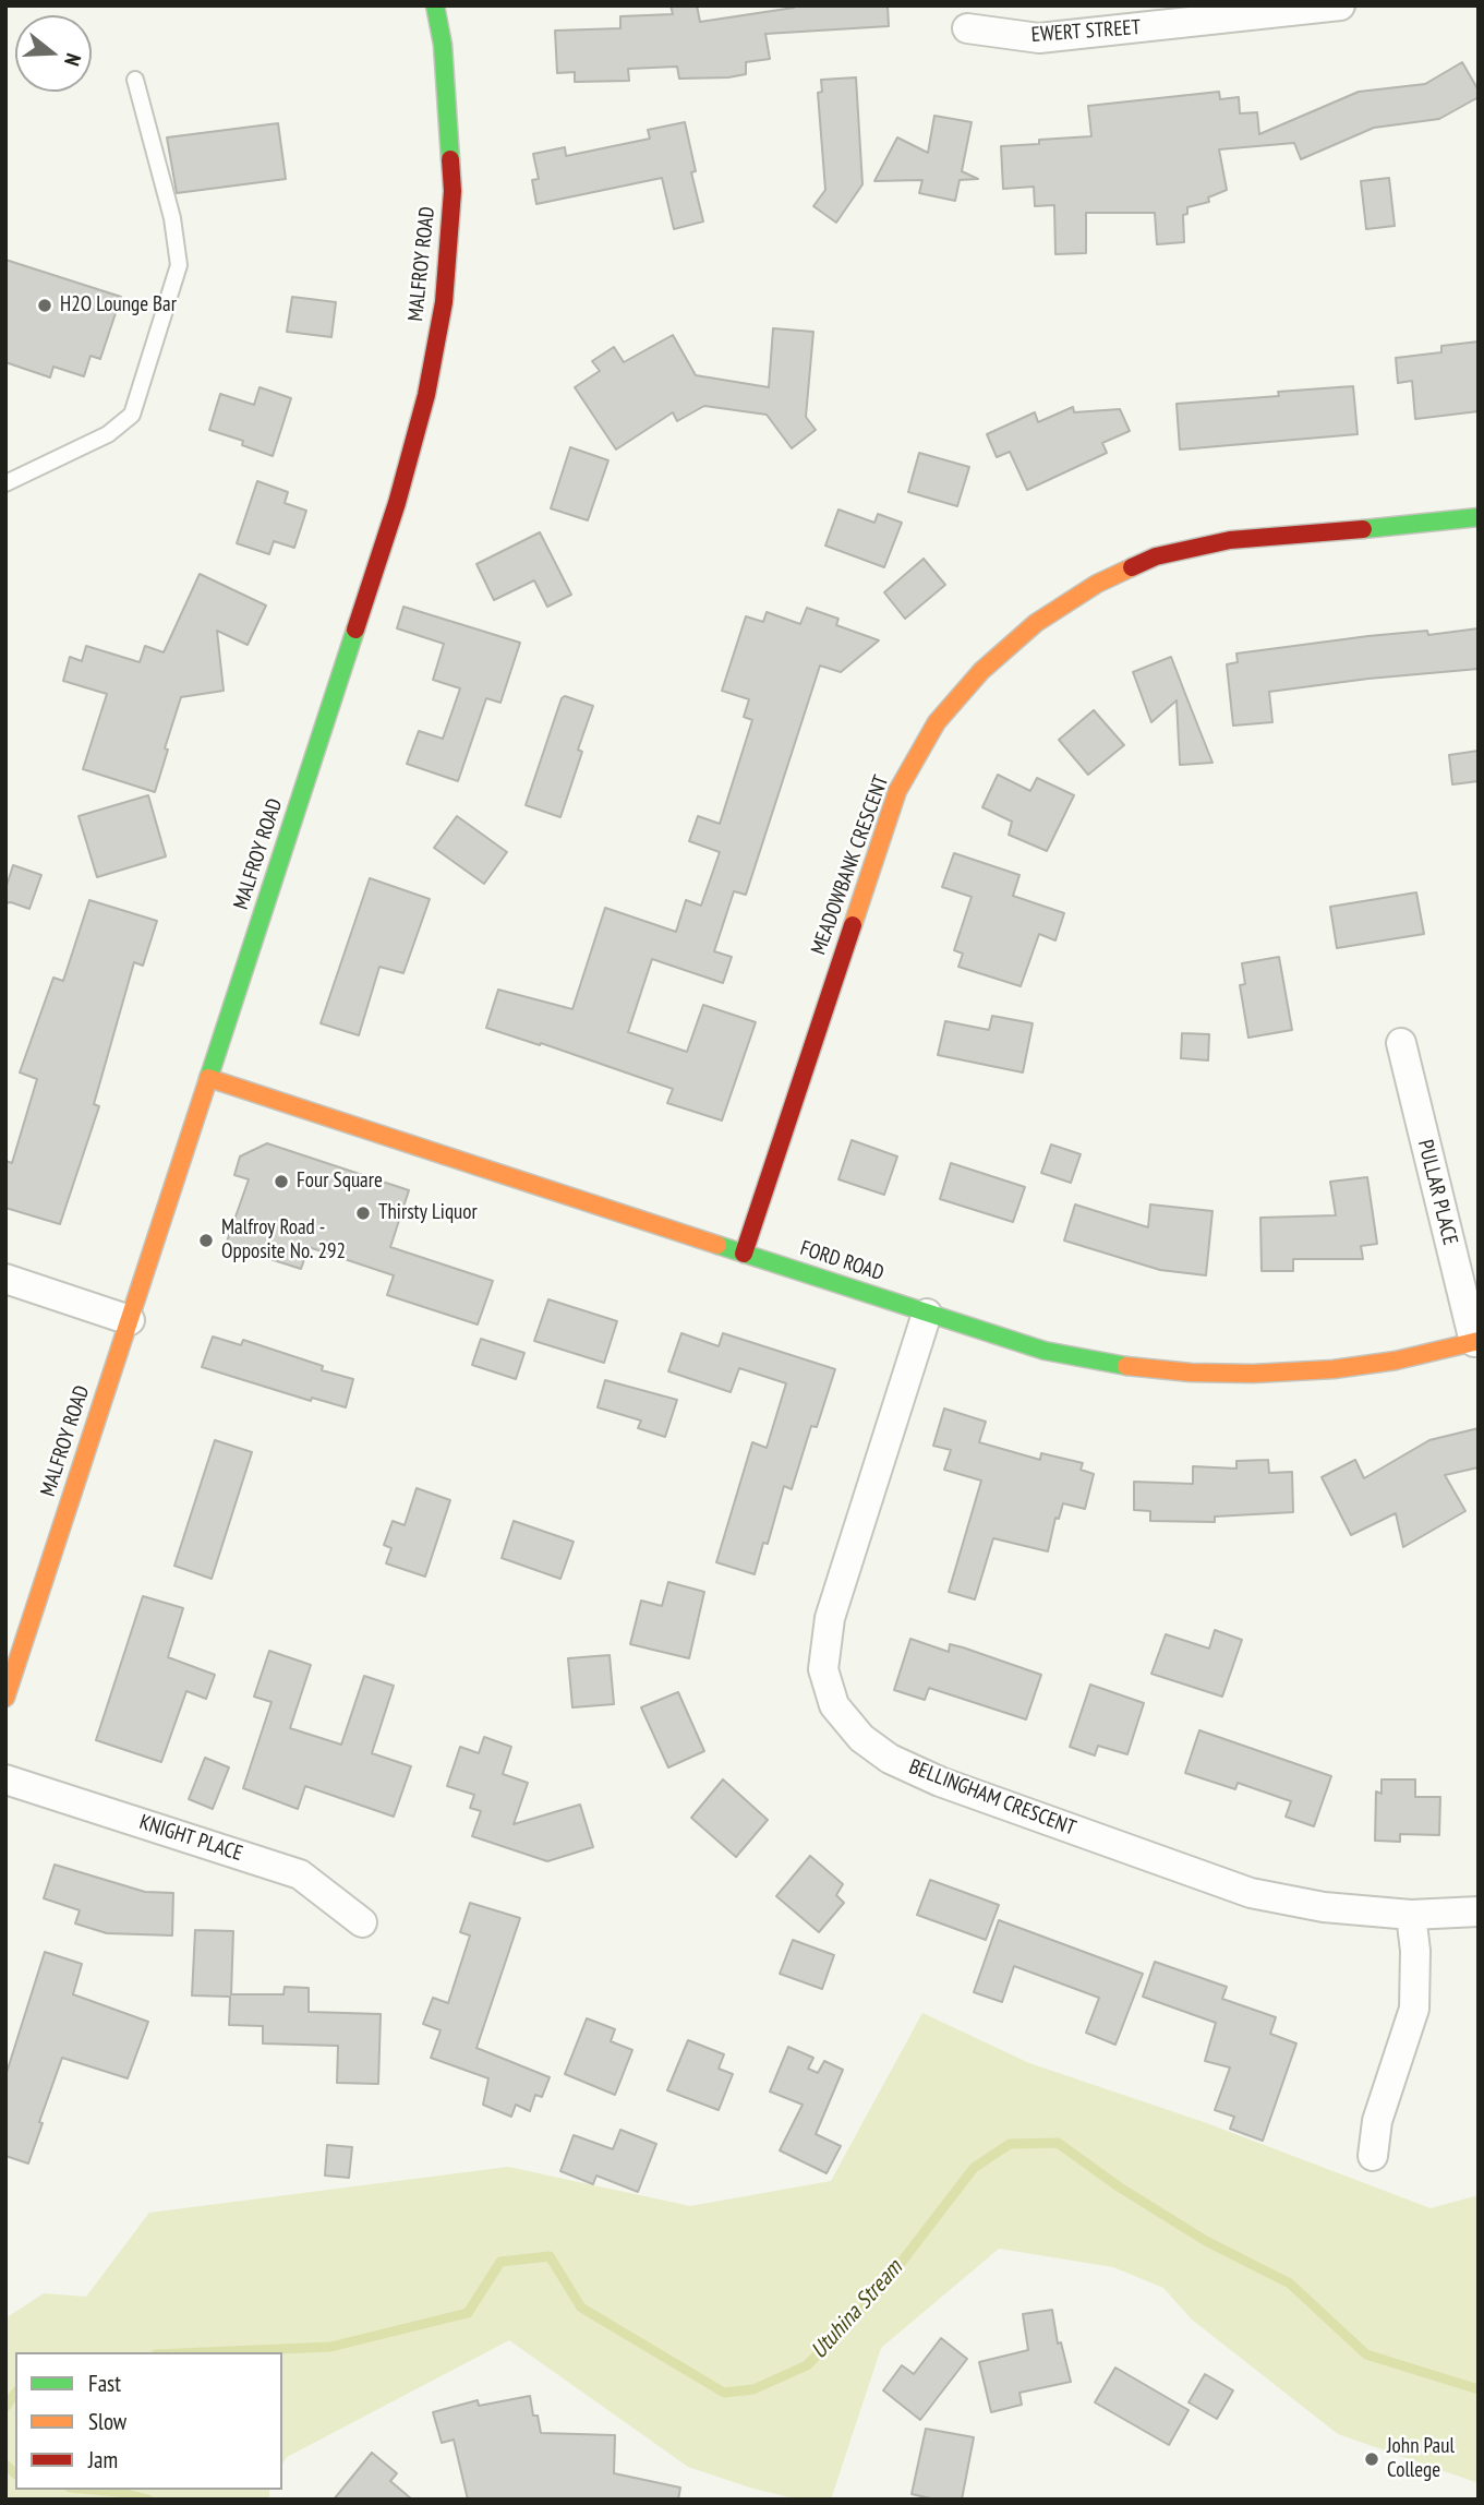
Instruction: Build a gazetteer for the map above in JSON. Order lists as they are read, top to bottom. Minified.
{"streets":{"street":["EWERT STREET","MALFROY ROAD","MEADOWBANK CRESCENT","PULLAR PLACE","FORD ROAD","BELLINGHAM CRESCENT","KNIGHT PLACE"]},"crossings":[["MALFROY ROAD","FORD ROAD"],["MEADOWBANK CRESCENT","FORD ROAD"],["PULLAR PLACE","FORD ROAD"],["FORD ROAD","BELLINGHAM CRESCENT"]],"water":["Utuhina Stream"],"places":["H2O Lounge Bar","Four Square","Thirsty Liquor","Malfroy Road - Opposite No. 292","John Paul College"],"legend":["Fast","Slow","Jam"],"north":"right"}
